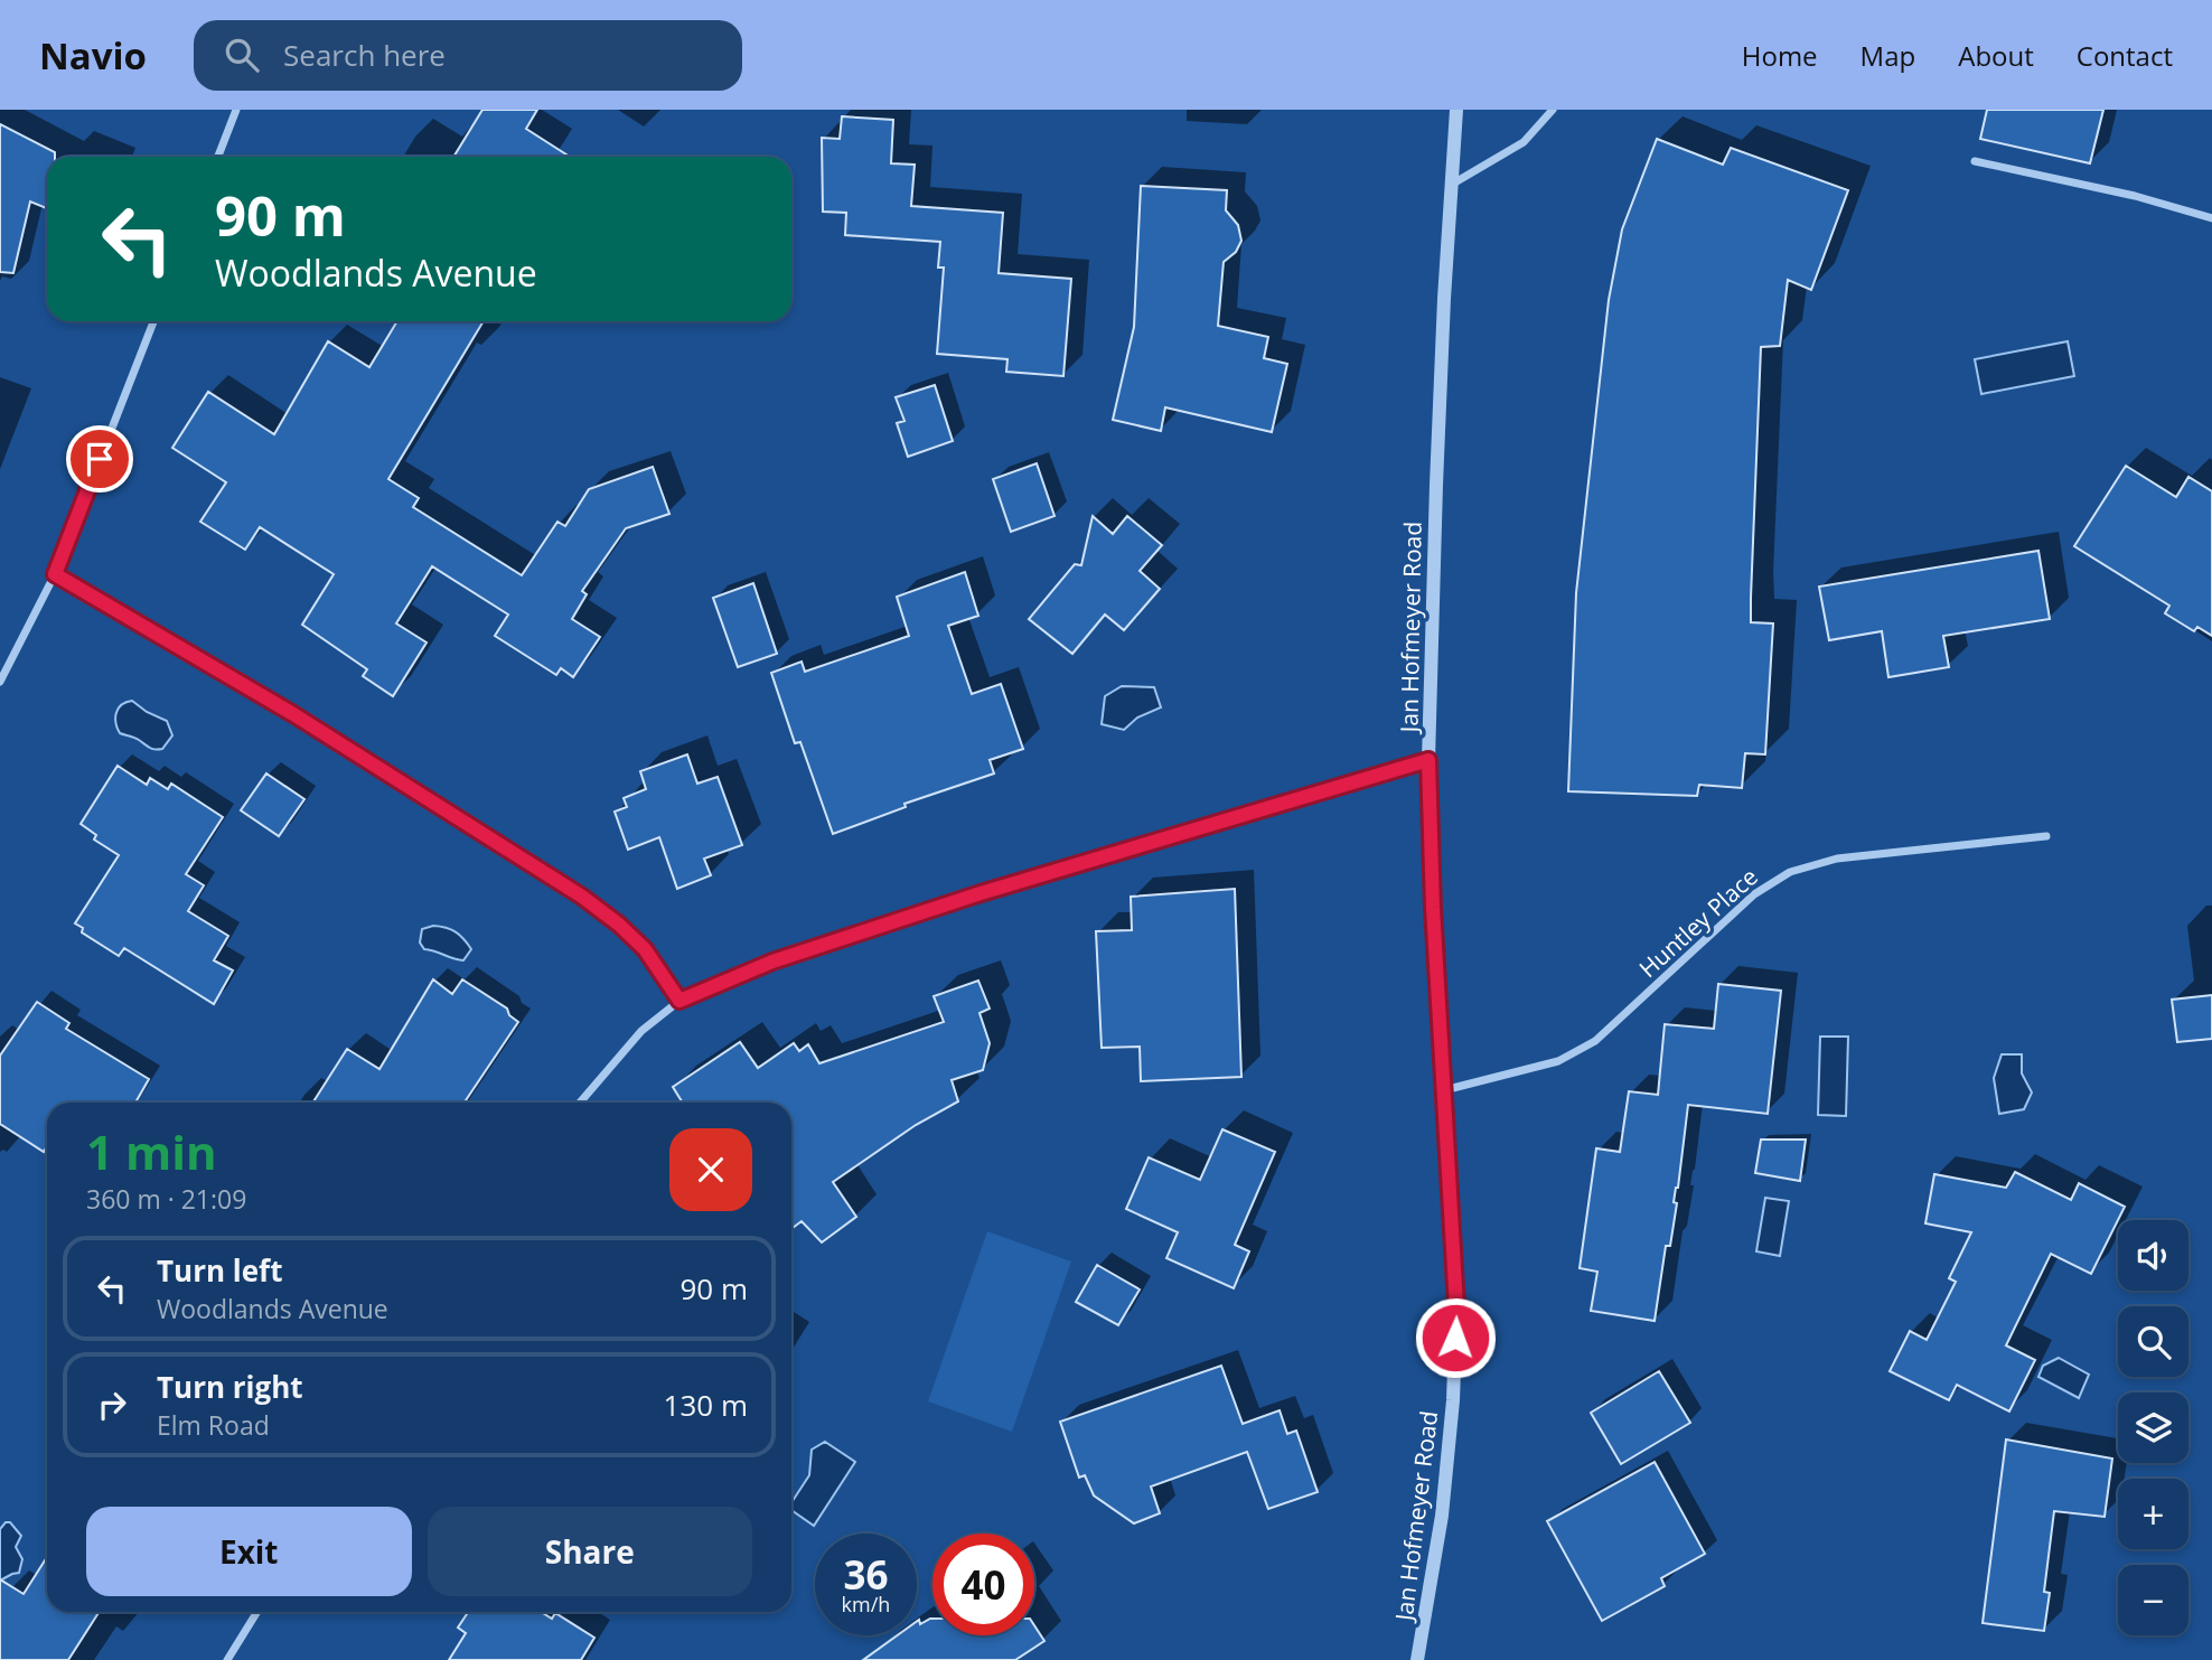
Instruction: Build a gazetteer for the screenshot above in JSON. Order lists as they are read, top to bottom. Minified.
{"streets":{"street":["Jan Hofmeyer Road","Huntley Place"]},"crossings":[["Jan Hofmeyer Road","Huntley Place"]],"page":{"header":"Navio","search":"Search here","nav":["Home","Map","About","Contact"],"turn":["90 m","Woodlands Avenue"],"heading":["1 min","360 m · 21:09"],"map_buttons":["+","−"],"list":[{"name":"Turn left","note":"Woodlands Avenue","value":"90 m"},{"name":"Turn right","note":"Elm Road","value":"130 m"}],"buttons":["Exit","Share"],"speed":"36 km/h","limit":"40"}}
